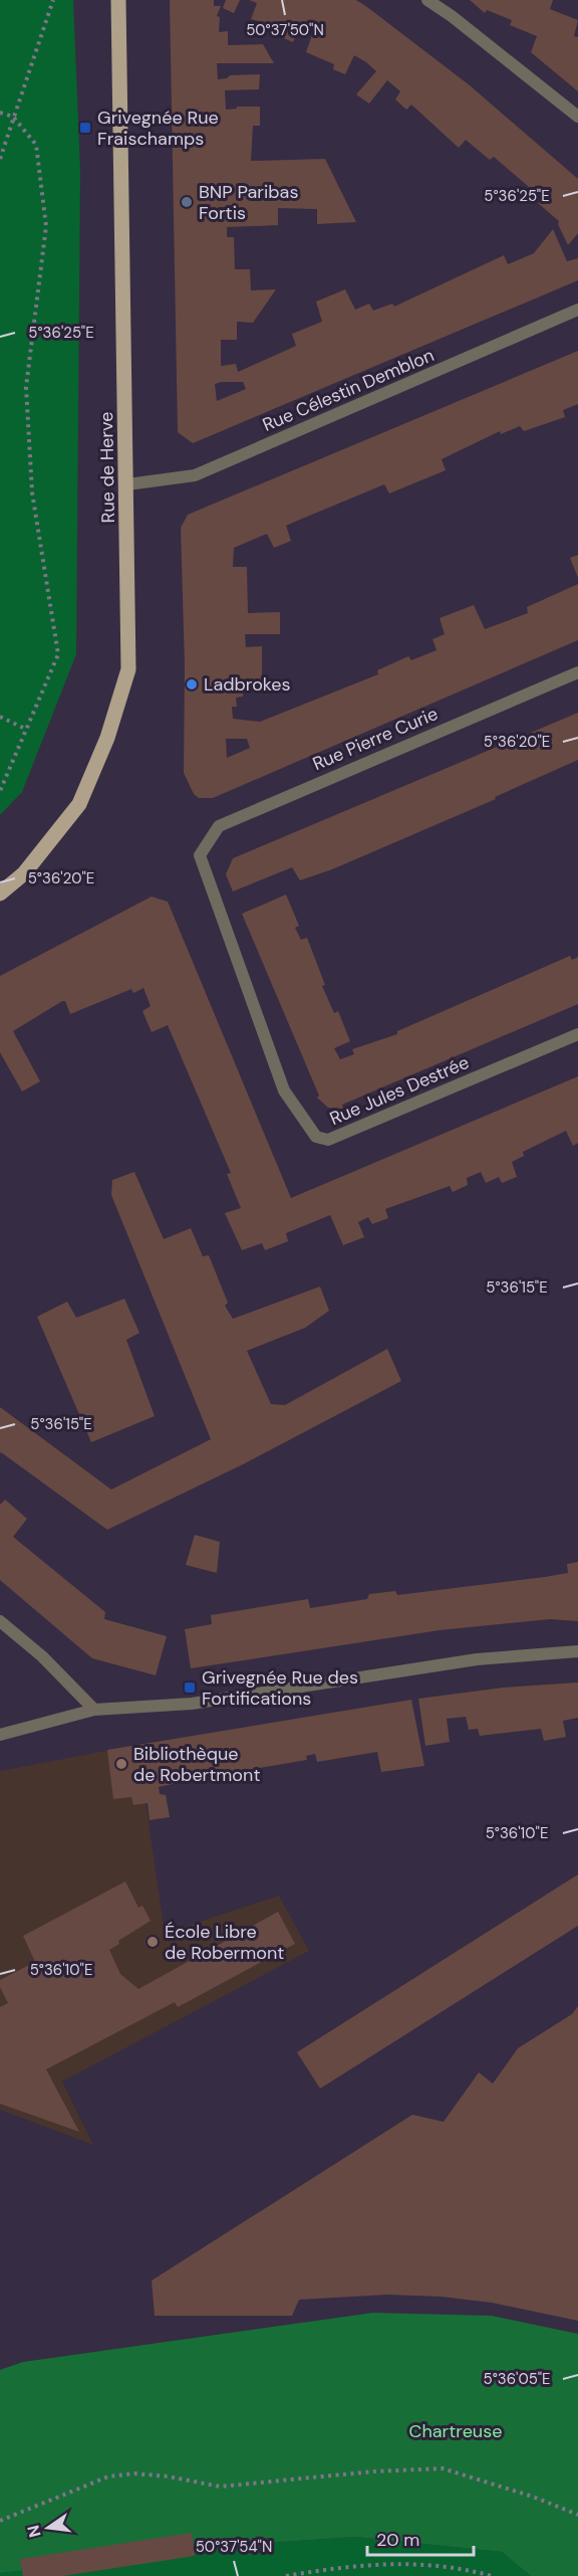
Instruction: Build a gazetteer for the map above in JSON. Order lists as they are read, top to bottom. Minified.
{"streets":{"main road":["Rue de Herve"],"street":["Rue Célestin Demblon","Rue Pierre Curie","Rue Jules Destrée"]},"crossings":[["Rue Célestin Demblon","Rue de Herve"],["Rue Pierre Curie","Rue Jules Destrée"]],"parks":["Chartreuse"],"places":{"transit":["Grivegnée Rue Fraischamps","Grivegnée Rue des Fortifications"],"other":["BNP Paribas Fortis","Ladbrokes","Bibliothèque de Robertmont","École Libre de Robermont"]},"scale_bar":"20 m","north":"left","coordinates":["50°37'50\"N","5°36'25\"E","5°36'20\"E","5°36'15\"E","5°36'10\"E","5°36'05\"E","50°37'54\"N"]}
